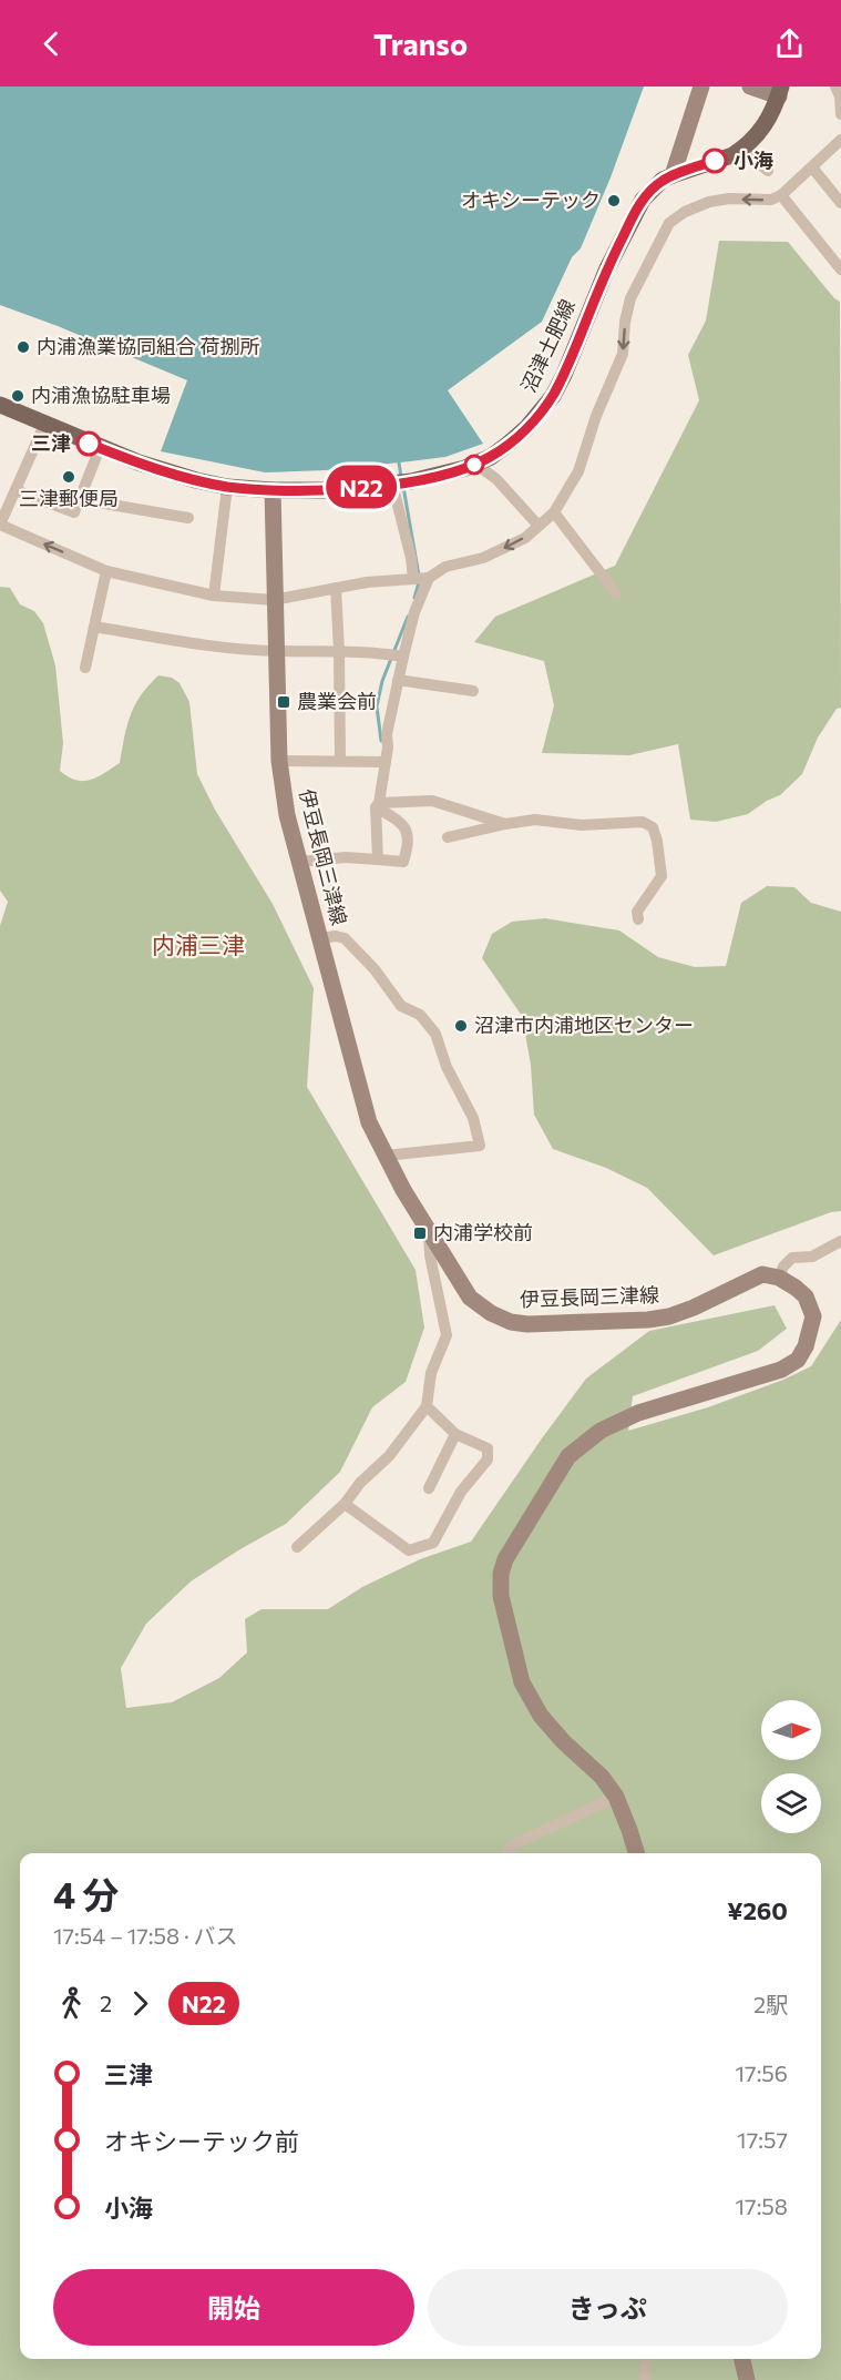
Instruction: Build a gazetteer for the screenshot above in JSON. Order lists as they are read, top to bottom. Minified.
{"streets":{"main road":["沼津土肥線","伊豆長岡三津線"]},"crossings":[["沼津土肥線","伊豆長岡三津線"]],"districts":["内浦三津"],"places":{"other":["小海","オキシーテック","内浦漁業協同組合 荷捌所","内浦漁協駐車場","三津","三津郵便局","沼津市内浦地区センター"],"transit":["農業会前","内浦学校前"]},"lines":["bus line N22"],"north":"right","page":{"header":"Transo","on_map":"N22","heading":["4 分","17:54 – 17:58 · バス","¥260"],"legs":["2","N22","2駅"],"list":[{"name":"三津","value":"17:56"},{"name":"オキシーテック前","value":"17:57"},{"name":"小海","value":"17:58"}],"buttons":["開始","きっぷ"]}}
